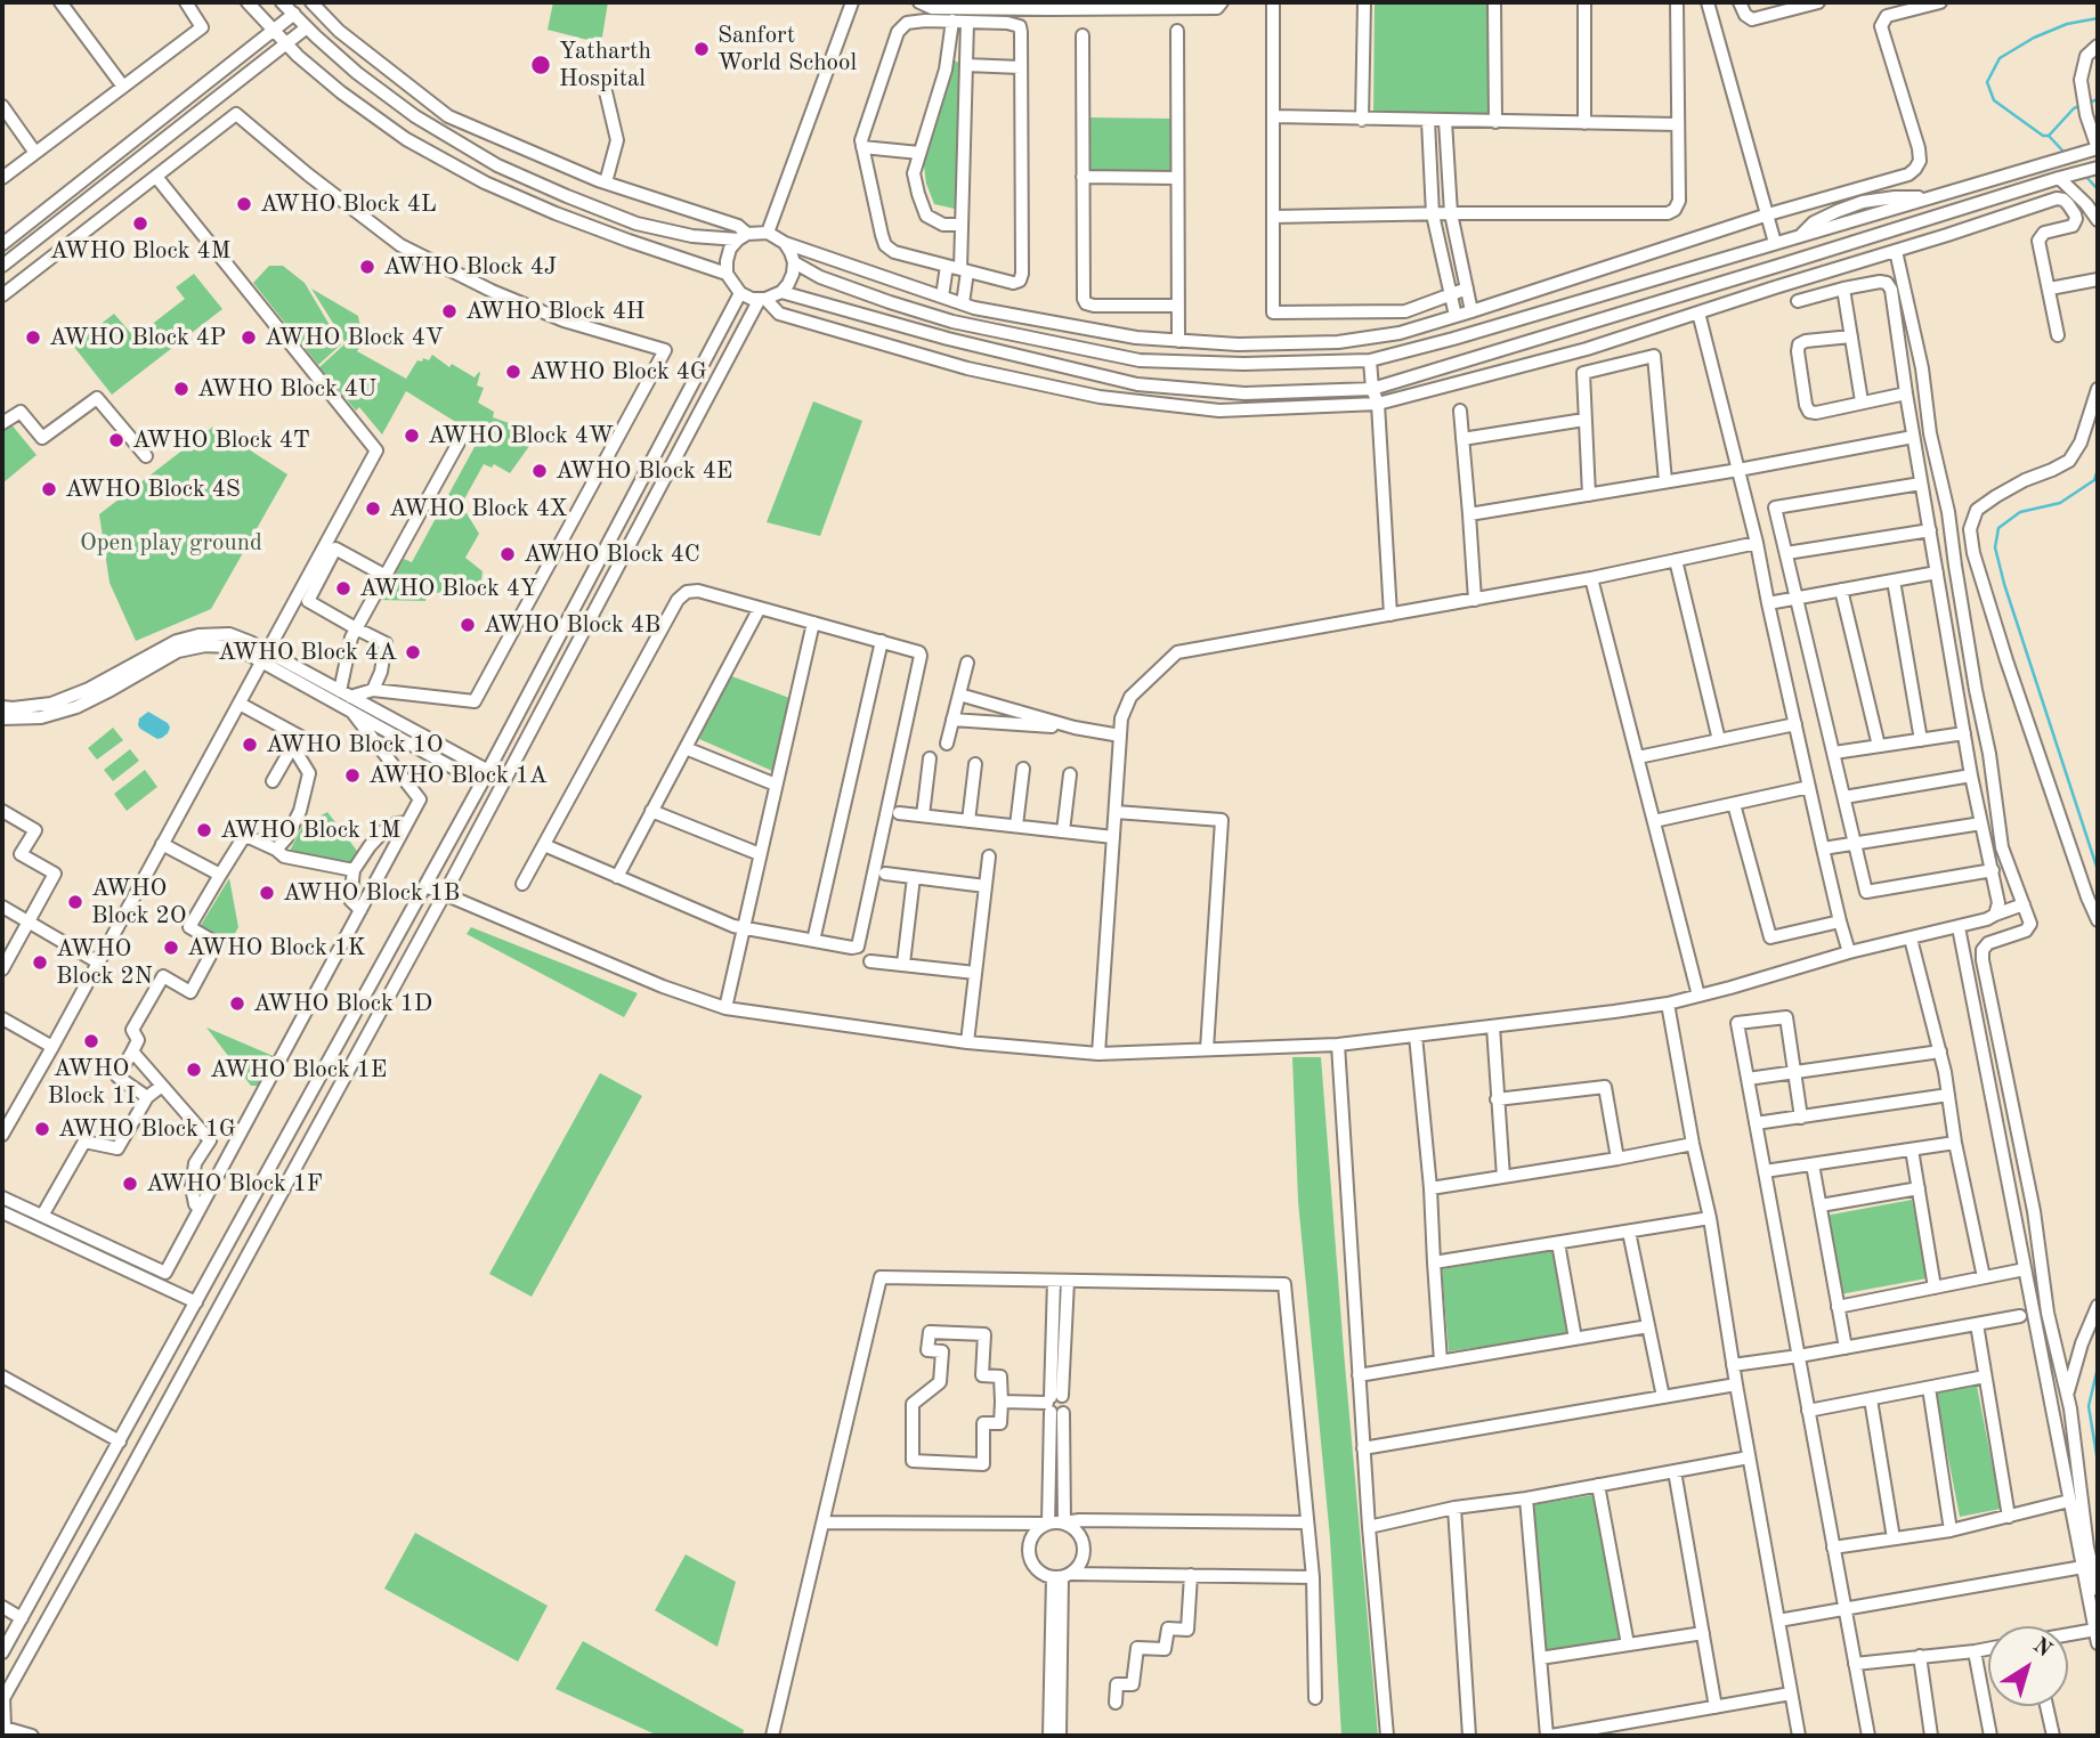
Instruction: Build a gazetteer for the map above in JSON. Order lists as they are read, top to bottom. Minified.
{"parks":["Open play ground"],"places":["Sanfort World School","Yatharth Hospital","AWHO Block 4L","AWHO Block 4M","AWHO Block 4J","AWHO Block 4H","AWHO Block 4P","AWHO Block 4V","AWHO Block 4G","AWHO Block 4U","AWHO Block 4W","AWHO Block 4T","AWHO Block 4E","AWHO Block 4S","AWHO Block 4X","AWHO Block 4C","AWHO Block 4Y","AWHO Block 4B","AWHO Block 4A","AWHO Block 1O","AWHO Block 1A","AWHO Block 1M","AWHO Block 1B","AWHO Block 2O","AWHO Block 1K","AWHO Block 2N","AWHO Block 1D","AWHO Block 1I","AWHO Block 1E","AWHO Block 1G","AWHO Block 1F"],"north":"top right"}
